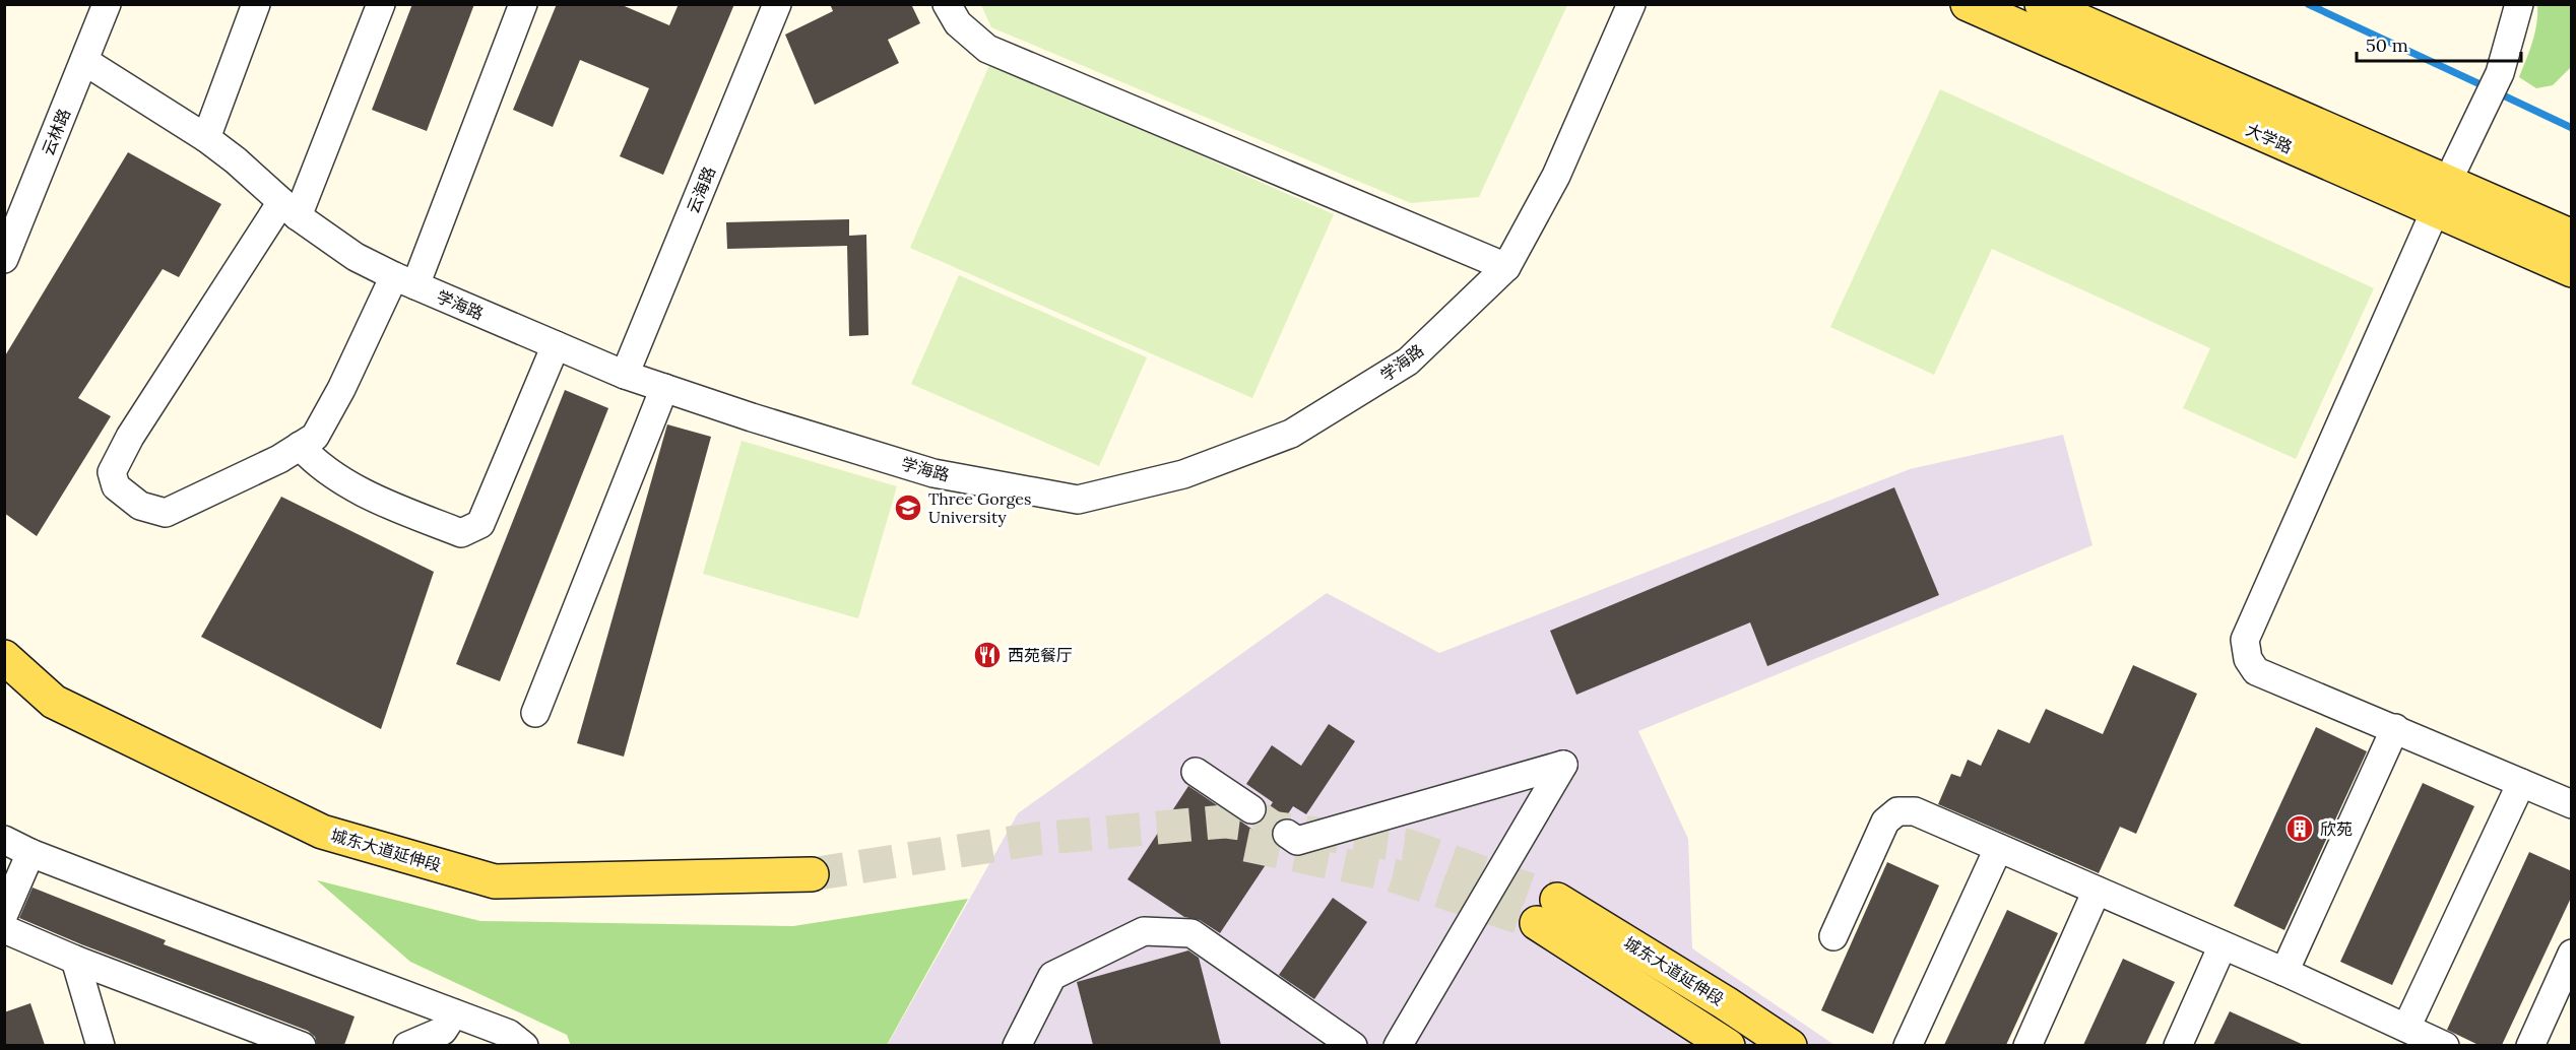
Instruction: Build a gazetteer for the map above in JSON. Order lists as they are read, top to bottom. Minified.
{"streets":{"main road":["大学路","城东大道延伸段"],"street":["云林路","云海路","学海路"]},"crossings":[["云林路","学海路"],["云海路","学海路"]],"places":{"school or university":["Three Gorges University"],"restaurant":["西苑餐厅"],"building":["欣苑"]},"scale_bar":"50 m"}
